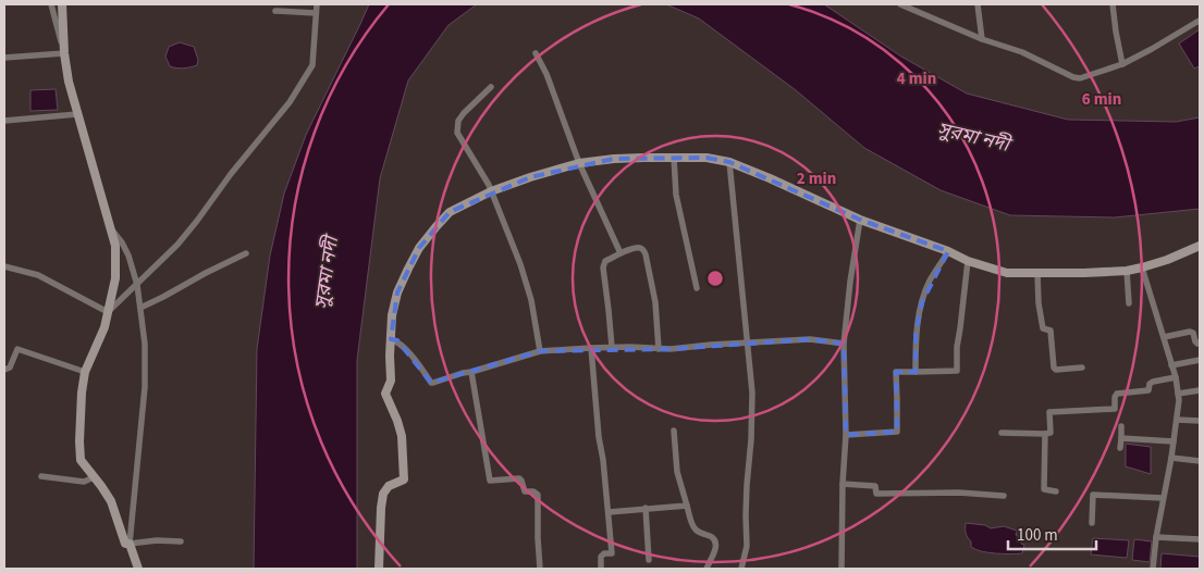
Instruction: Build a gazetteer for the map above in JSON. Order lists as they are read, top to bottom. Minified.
{"water":["সুরমা নদী"],"scale_bar":"100 m","rings":["4 min","6 min","2 min"]}
